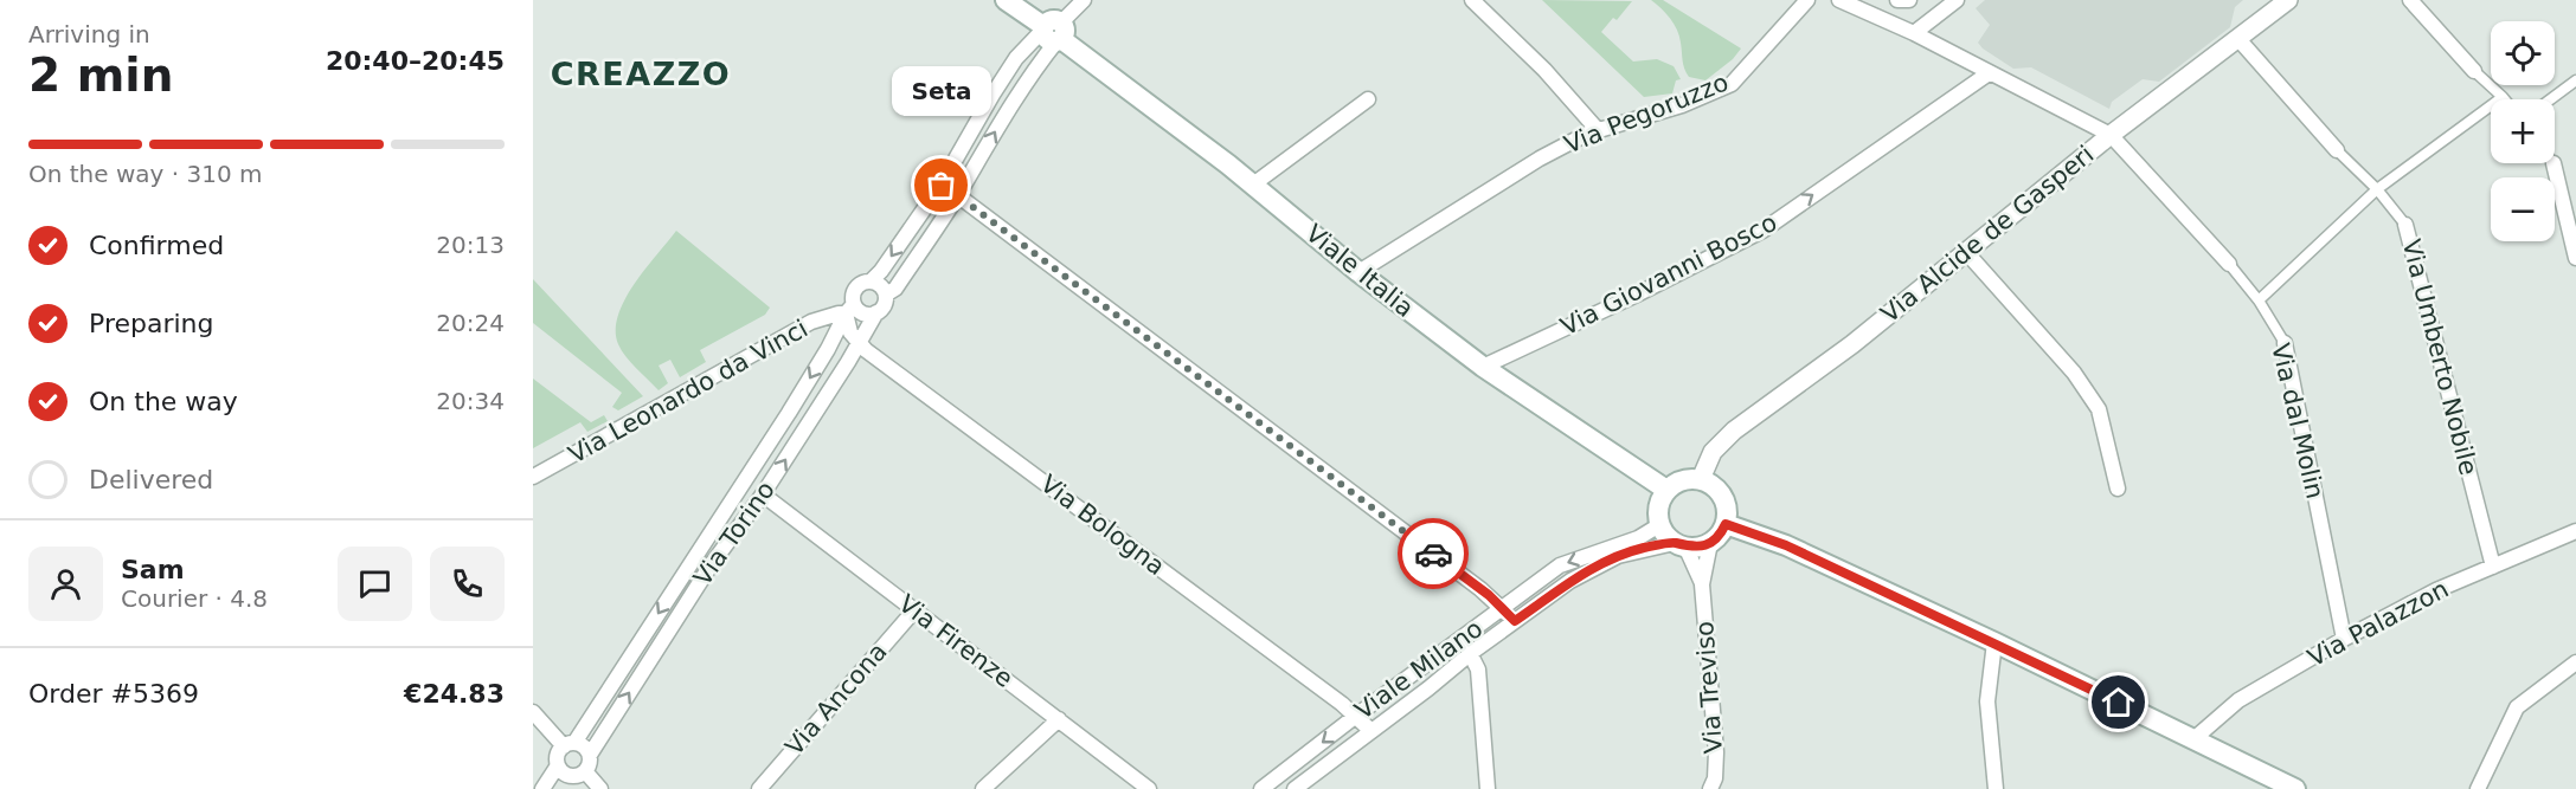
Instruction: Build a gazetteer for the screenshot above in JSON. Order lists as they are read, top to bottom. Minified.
{"streets":{"main road":["Viale Italia"],"street":["Via Pegoruzzo","Via Alcide de Gasperi","Via Giovanni Bosco","Via Umberto Nobile","Via Leonardo da Vinci","Via dal Molin","Via Bologna","Via Torino","Via Palazzon","Via Firenze","Viale Milano","Via Treviso","Via Ancona"]},"crossings":[["Via Pegoruzzo","Viale Italia"],["Via Alcide de Gasperi","Viale Italia"],["Via Alcide de Gasperi","Via Umberto Nobile"],["Via Alcide de Gasperi","Via dal Molin"],["Via Alcide de Gasperi","Viale Milano"],["Via Alcide de Gasperi","Via Treviso"],["Viale Italia","Via Giovanni Bosco"],["Viale Italia","Via Torino"],["Viale Italia","Viale Milano"],["Viale Italia","Via Treviso"],["Via Umberto Nobile","Via Palazzon"],["Via Leonardo da Vinci","Via Bologna"],["Via Leonardo da Vinci","Via Torino"],["Via dal Molin","Via Palazzon"],["Via Bologna","Via Torino"],["Via Bologna","Viale Milano"],["Via Torino","Via Firenze"],["Via Firenze","Via Ancona"],["Viale Milano","Via Treviso"]],"one_way":["Via Giovanni Bosco"],"districts":["CREAZZO"],"places":["Seta"],"page":{"heading":["2 min","Arriving in","20:40–20:45"],"panel":["Sam","Courier · 4.8","Order #5369","€24.83"],"map_buttons":["+","−"],"bubble":"Seta","bar":"On the way · 310 m","list":[["Confirmed","20:13"],["Preparing","20:24"],["On the way","20:34"],"Delivered"]}}
